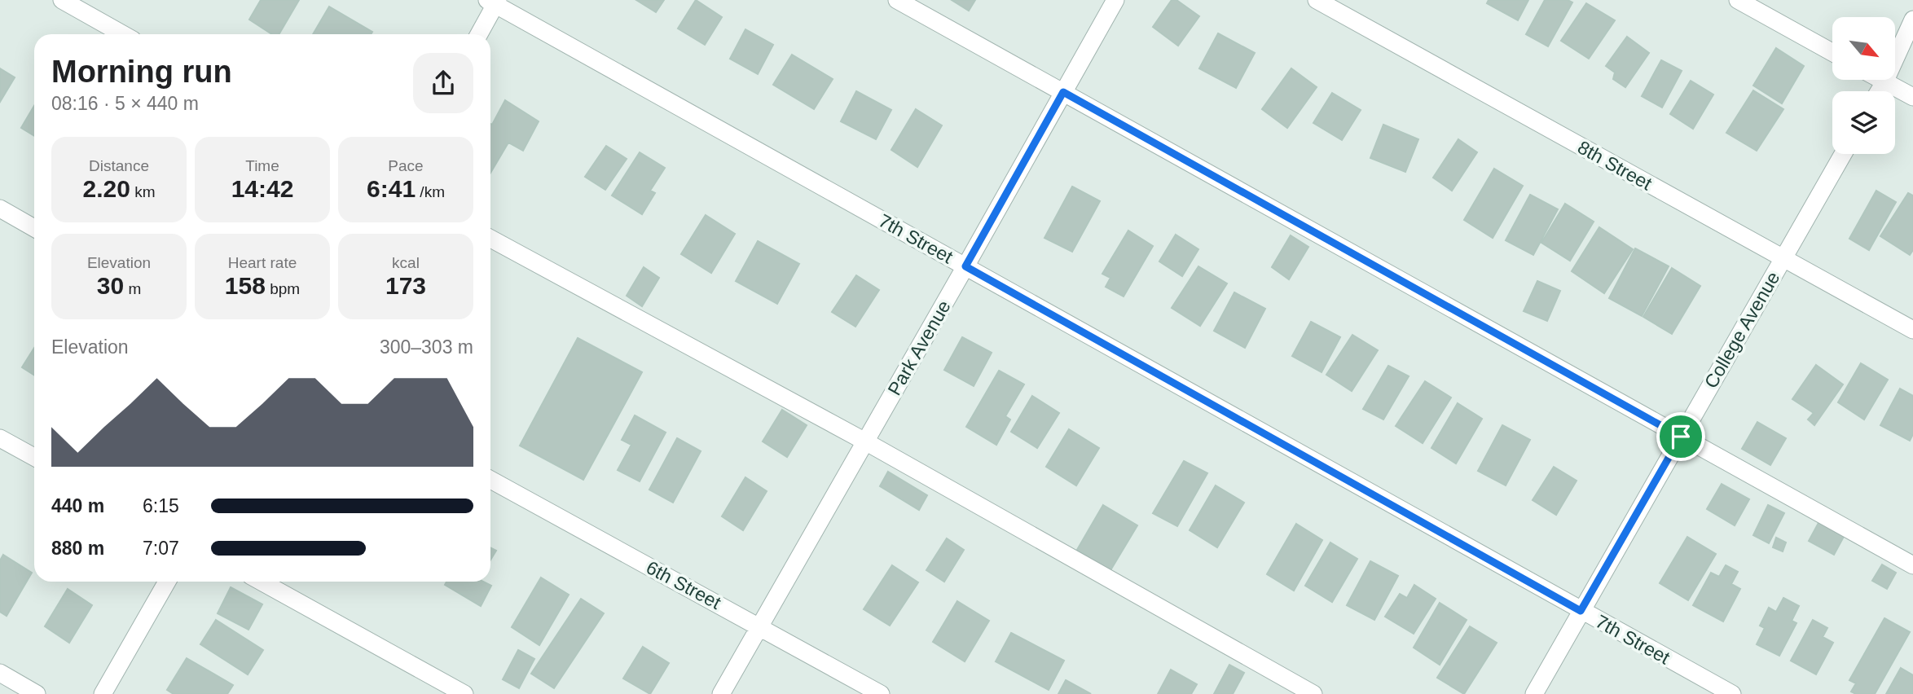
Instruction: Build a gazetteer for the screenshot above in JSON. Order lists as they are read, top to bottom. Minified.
{"streets":{"street":["8th Street","7th Street","College Avenue","Park Avenue","6th Street"]},"crossings":[["8th Street","College Avenue"],["7th Street","College Avenue"],["7th Street","Park Avenue"],["Park Avenue","6th Street"]],"north":"bottom right","page":{"heading":["Morning run","08:16 · 5 × 440 m"],"stats":[["Distance","2.20 km"],["Time","14:42"],["Pace","6:41 /km"],["Elevation","30 m"],["Heart rate","158 bpm"],["kcal","173"]],"chart":["Elevation","300–303 m"],"list":[{"name":"440 m","note":"6:15"},{"name":"880 m","note":"7:07"}]}}
